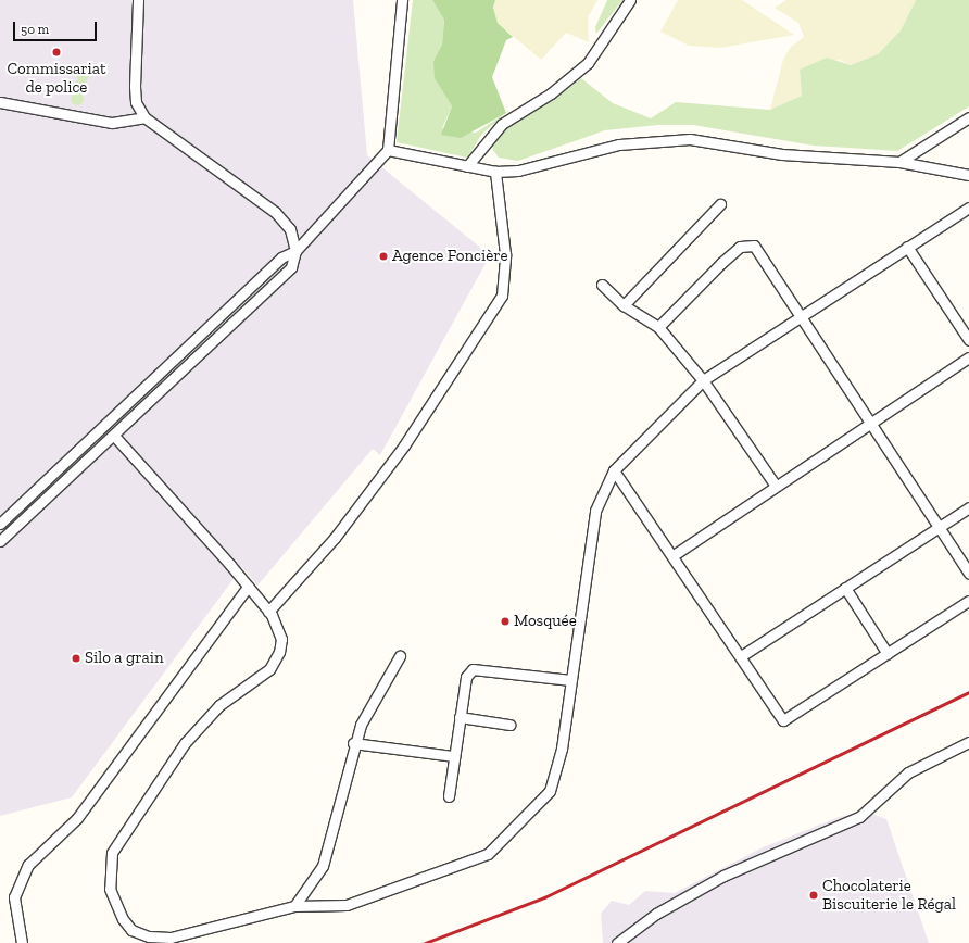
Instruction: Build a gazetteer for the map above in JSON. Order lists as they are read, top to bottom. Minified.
{"places":["Commissariat de police","Agence Foncière","Mosquée","Silo a grain","Chocolaterie Biscuiterie le Régal"],"scale_bar":"50 m"}
